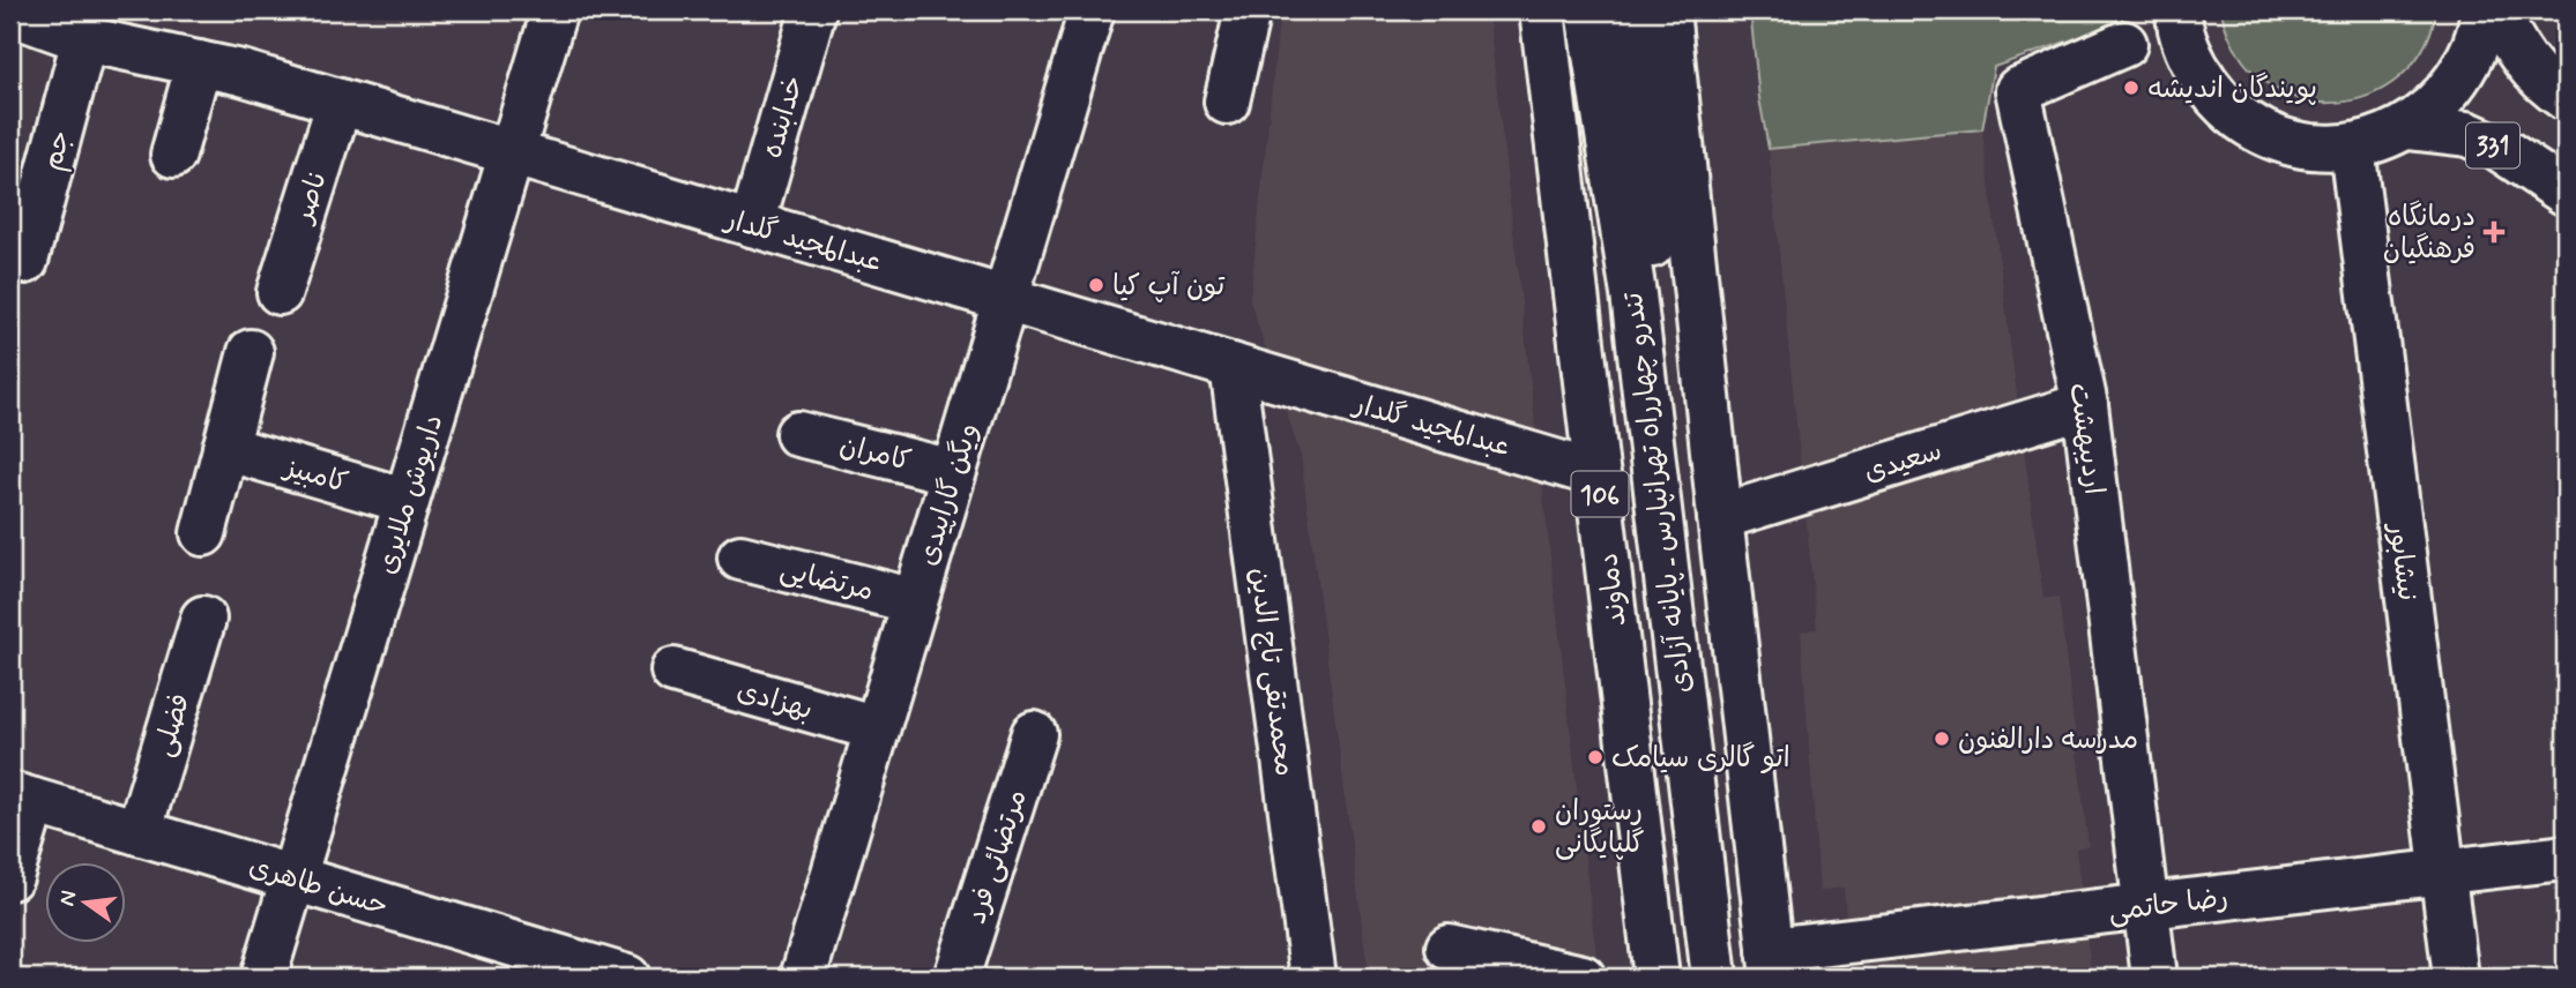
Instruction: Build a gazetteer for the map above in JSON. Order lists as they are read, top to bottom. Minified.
{"streets":{"street":["خدابنده","331","جم","ناصر","عبدالمجید گلدار","اردیبهشت","کامران","سعیدی","کامبیز","تندرو چهارراه تهرانپارس ـ پایانه آزادی","داریوش ملایری","ویگن گاراپیدی","106","نیشابور","مرتضایی","دماوند","محمدتقی تاج الدین","بهزادی","فضلی","مرتضائی فرد","حسن طاهری","رضا حاتمی"]},"crossings":[["خدابنده","عبدالمجید گلدار"],["جم","عبدالمجید گلدار"],["ناصر","عبدالمجید گلدار"],["عبدالمجید گلدار","داریوش ملایری"],["عبدالمجید گلدار","ویگن گاراپیدی"],["عبدالمجید گلدار","دماوند"],["عبدالمجید گلدار","محمدتقی تاج الدین"],["اردیبهشت","سعیدی"],["اردیبهشت","رضا حاتمی"],["کامران","ویگن گاراپیدی"],["کامبیز","داریوش ملایری"],["داریوش ملایری","حسن طاهری"],["ویگن گاراپیدی","مرتضایی"],["ویگن گاراپیدی","بهزادی"],["نیشابور","رضا حاتمی"],["فضلی","حسن طاهری"]],"places":{"other":["پویندگان اندیشه","تون آپ کیا","مدرسه دارالفنون","اتو گالری سیامک","رستوران گلپایگانی"],"health":["درمانگاه فرهنگیان"]},"north":"left"}
